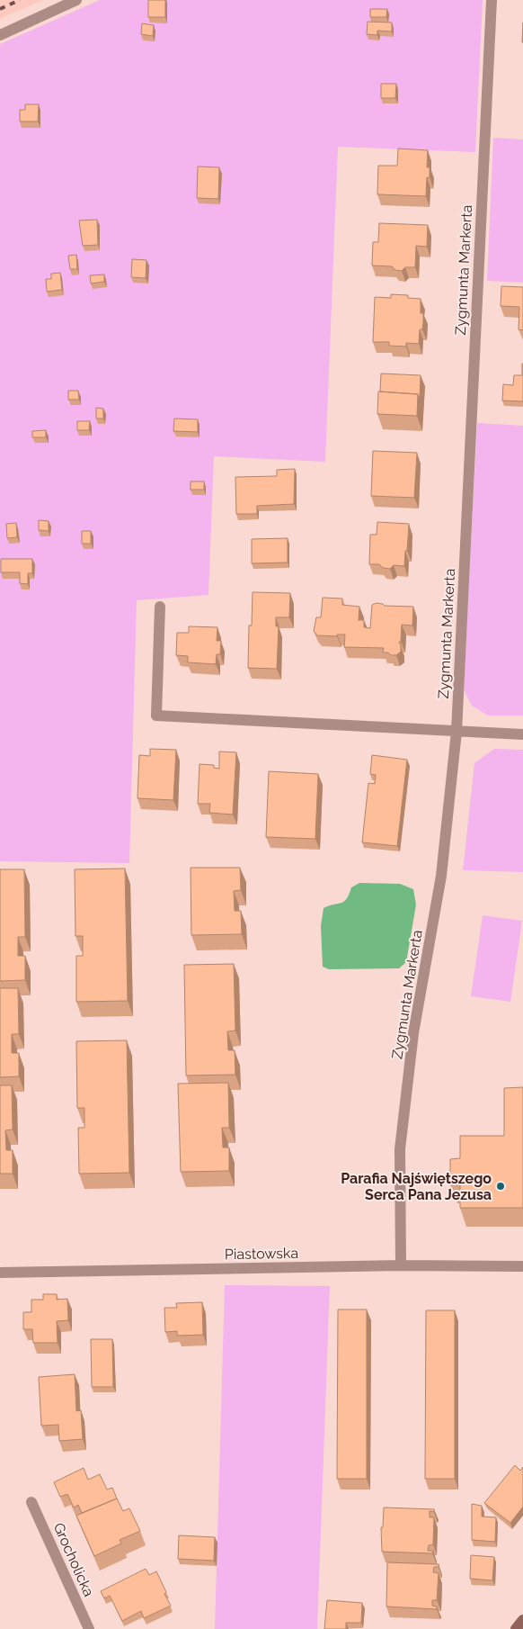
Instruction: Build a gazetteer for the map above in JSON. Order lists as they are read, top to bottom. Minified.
{"streets":{"street":["Zygmunta Markerta","Piastowska","Grocholicka"]},"crossings":[["Zygmunta Markerta","Piastowska"]],"places":["Parafia Najświętszego Serca Pana Jezusa"]}
